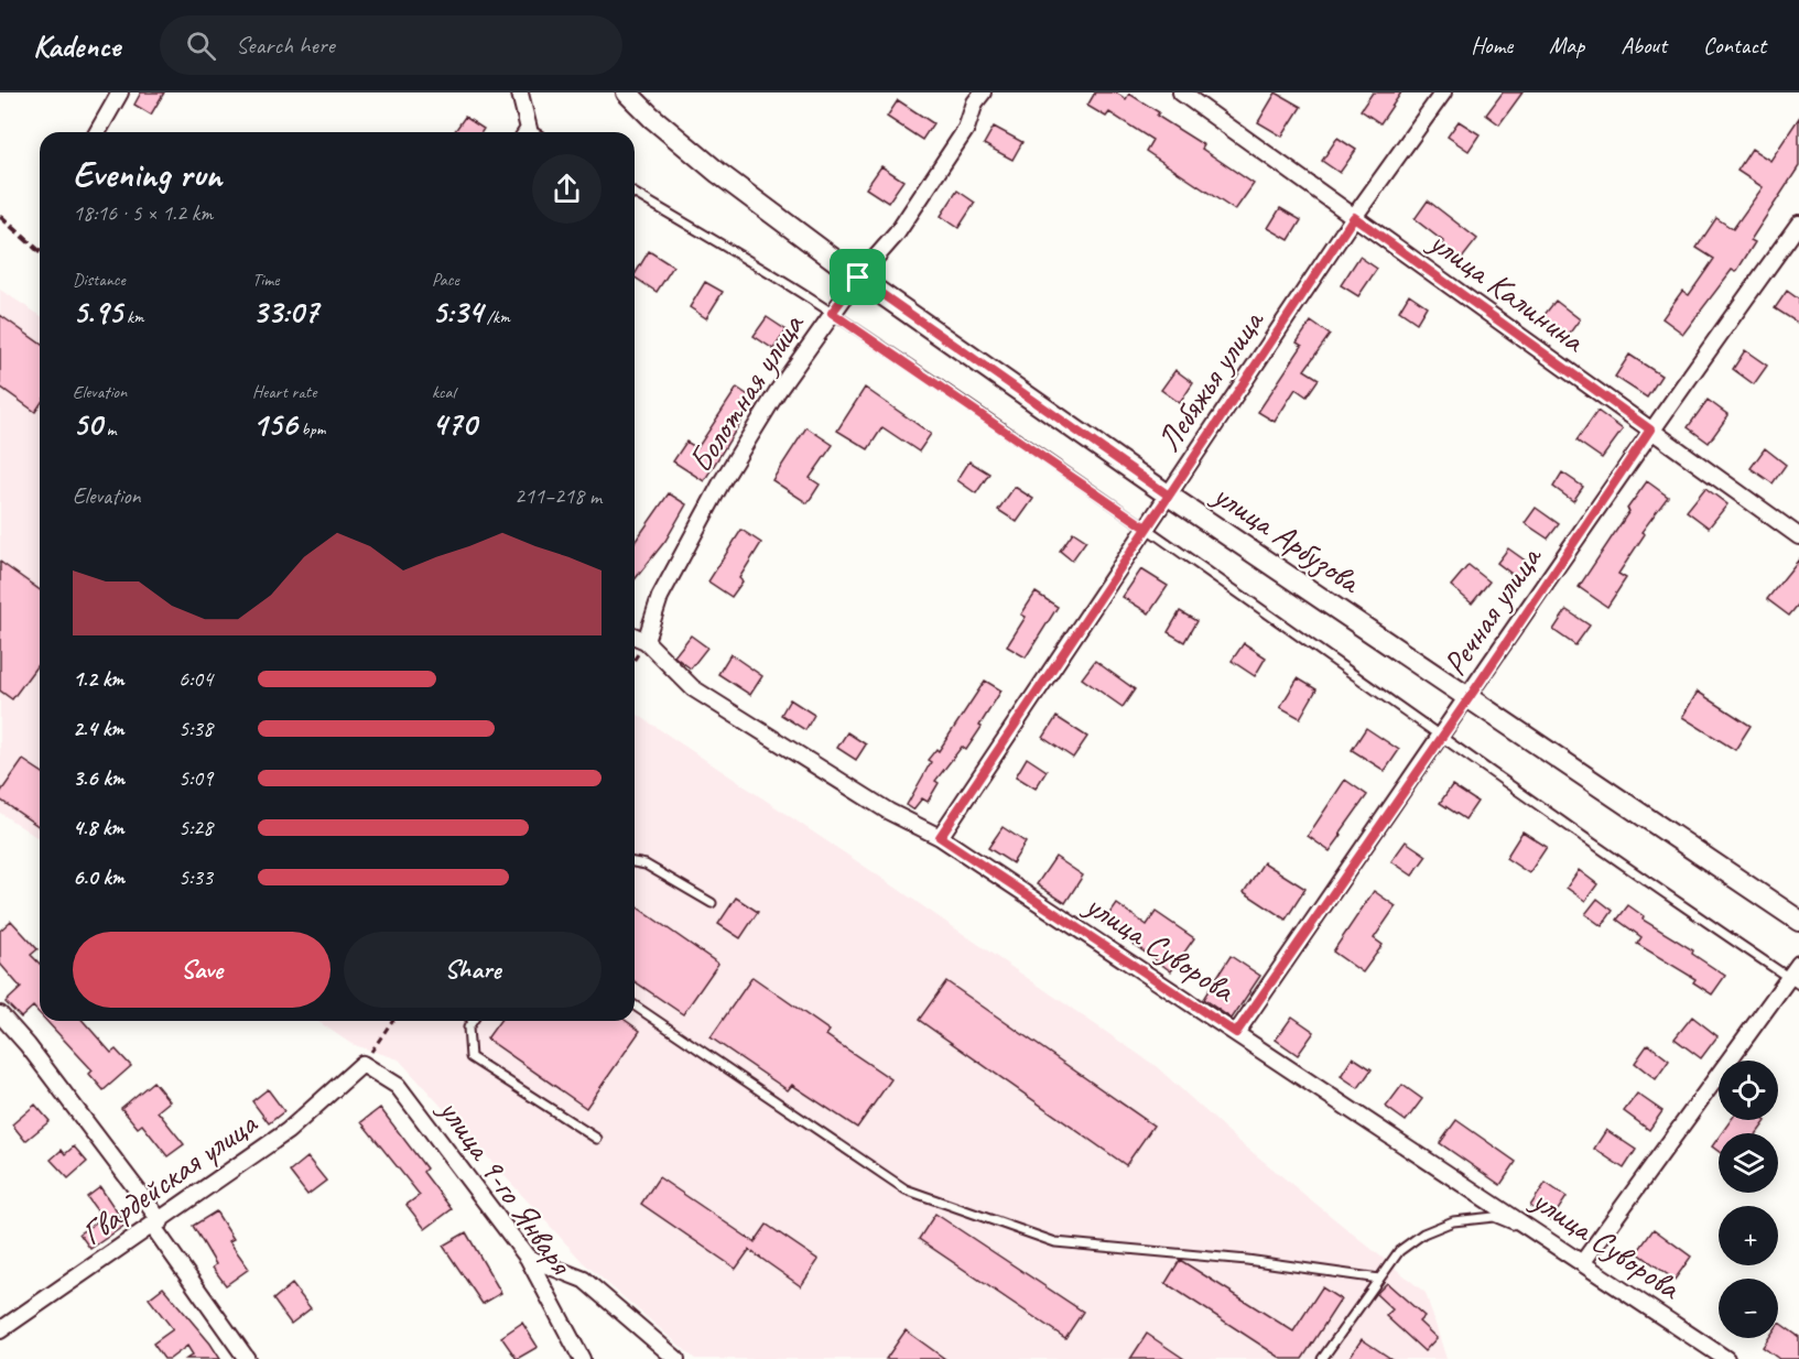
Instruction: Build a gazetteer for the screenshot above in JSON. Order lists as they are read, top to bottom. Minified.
{"streets":{"street":["улица Калинина","Лебяжья улица","Болотная улица","улица Арбузова","Речная улица","улица Суворова","Гвардейская улица","улица 9-го Января"]},"crossings":[["улица Калинина","Лебяжья улица"],["улица Калинина","Речная улица"],["Лебяжья улица","улица Арбузова"],["Лебяжья улица","улица Суворова"],["Болотная улица","улица Арбузова"],["Болотная улица","улица Суворова"],["улица Арбузова","Речная улица"],["Речная улица","улица Суворова"],["Гвардейская улица","улица 9-го Января"]],"page":{"header":"Kadence","search":"Search here","nav":["Home","Map","About","Contact"],"heading":["Evening run","18:16 · 5 × 1.2 km"],"stats":[["Distance","5.95 km"],["Time","33:07"],["Pace","5:34 /km"],["Elevation","50 m"],["Heart rate","156 bpm"],["kcal","470"]],"chart":["Elevation","211–218 m"],"list":[{"name":"1.2 km","note":"6:04"},{"name":"2.4 km","note":"5:38"},{"name":"3.6 km","note":"5:09"},{"name":"4.8 km","note":"5:28"},{"name":"6.0 km","note":"5:33"}],"buttons":["Save","Share"],"map_buttons":["+","−"]}}
